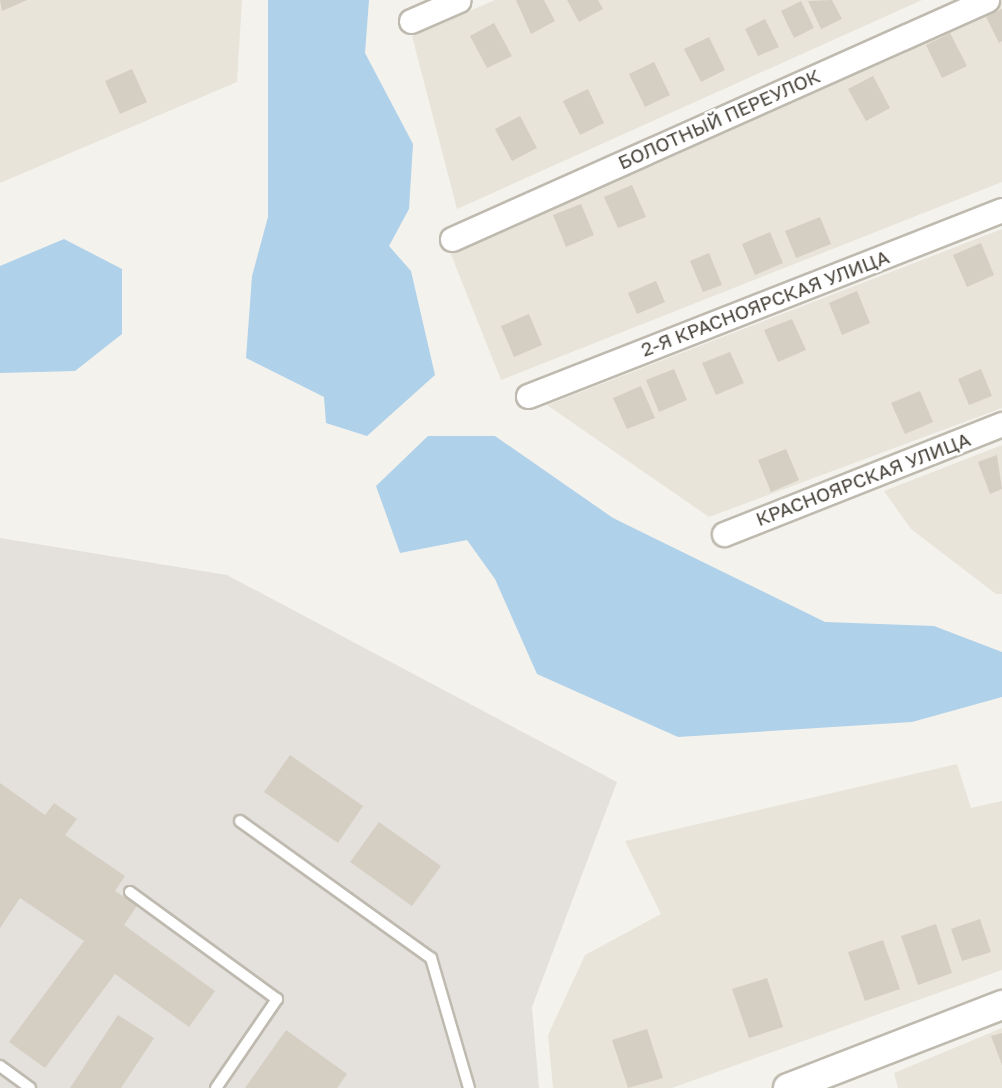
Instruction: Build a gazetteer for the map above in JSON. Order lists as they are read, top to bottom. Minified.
{"streets":{"street":["БОЛОТНЫЙ ПЕРЕУЛОК","2-Я КРАСНОЯРСКАЯ УЛИЦА","КРАСНОЯРСКАЯ УЛИЦА"]}}
